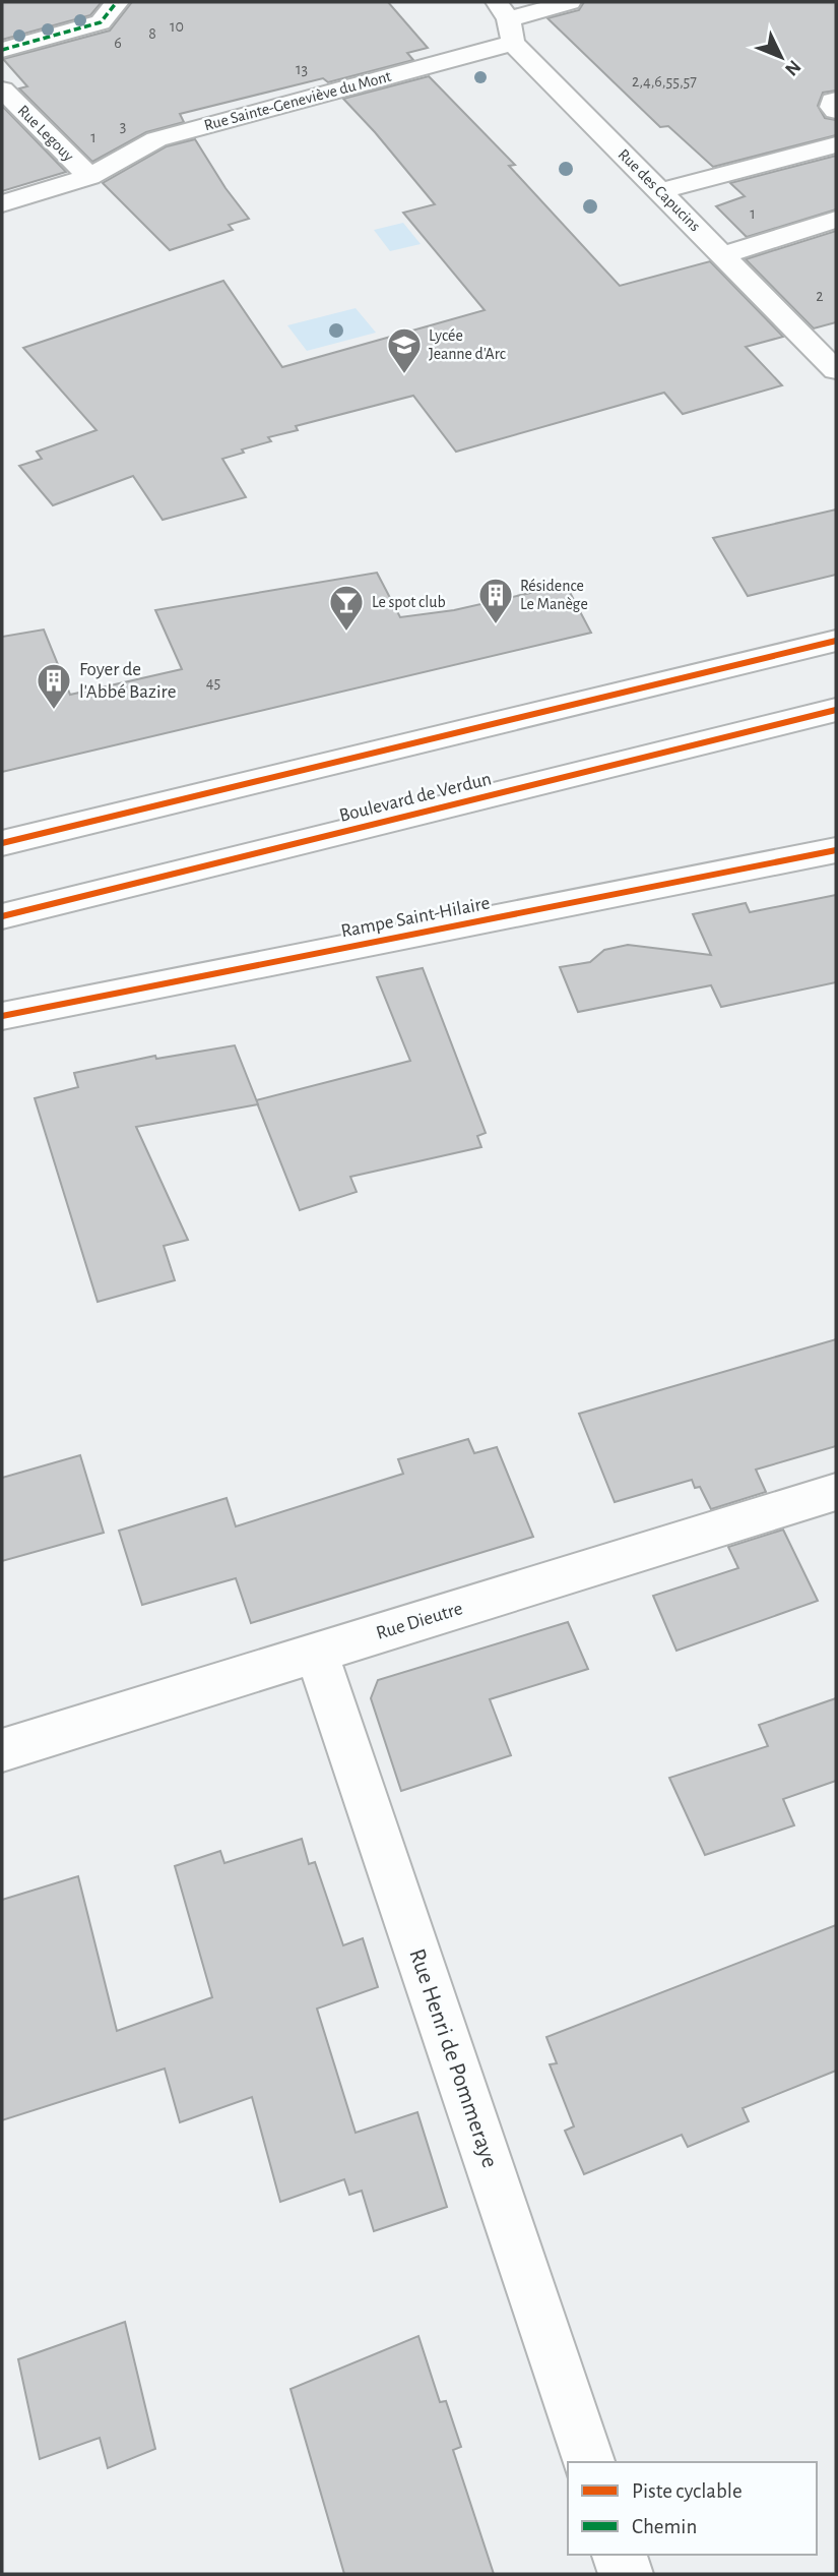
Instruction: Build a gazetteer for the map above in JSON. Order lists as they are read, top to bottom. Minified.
{"streets":{"street":["Rue Sainte-Geneviève du Mont","Rue Legouy","Rue des Capucins","Boulevard de Verdun","Rampe Saint-Hilaire","Rue Dieutre","Rue Henri de Pommeraye"]},"crossings":[["Rue Sainte-Geneviève du Mont","Rue Legouy"],["Rue Sainte-Geneviève du Mont","Rue des Capucins"],["Rue Dieutre","Rue Henri de Pommeraye"]],"places":{"school or university":["Lycée Jeanne d'Arc"],"building":["Résidence Le Manège","Foyer de l'Abbé Bazire"],"bar":["Le spot club"]},"house_numbers":["10","8","6","13","2,4,6,55,57","3","1","1","2","45"],"legend":["Piste cyclable","Chemin"],"north":"bottom right"}
